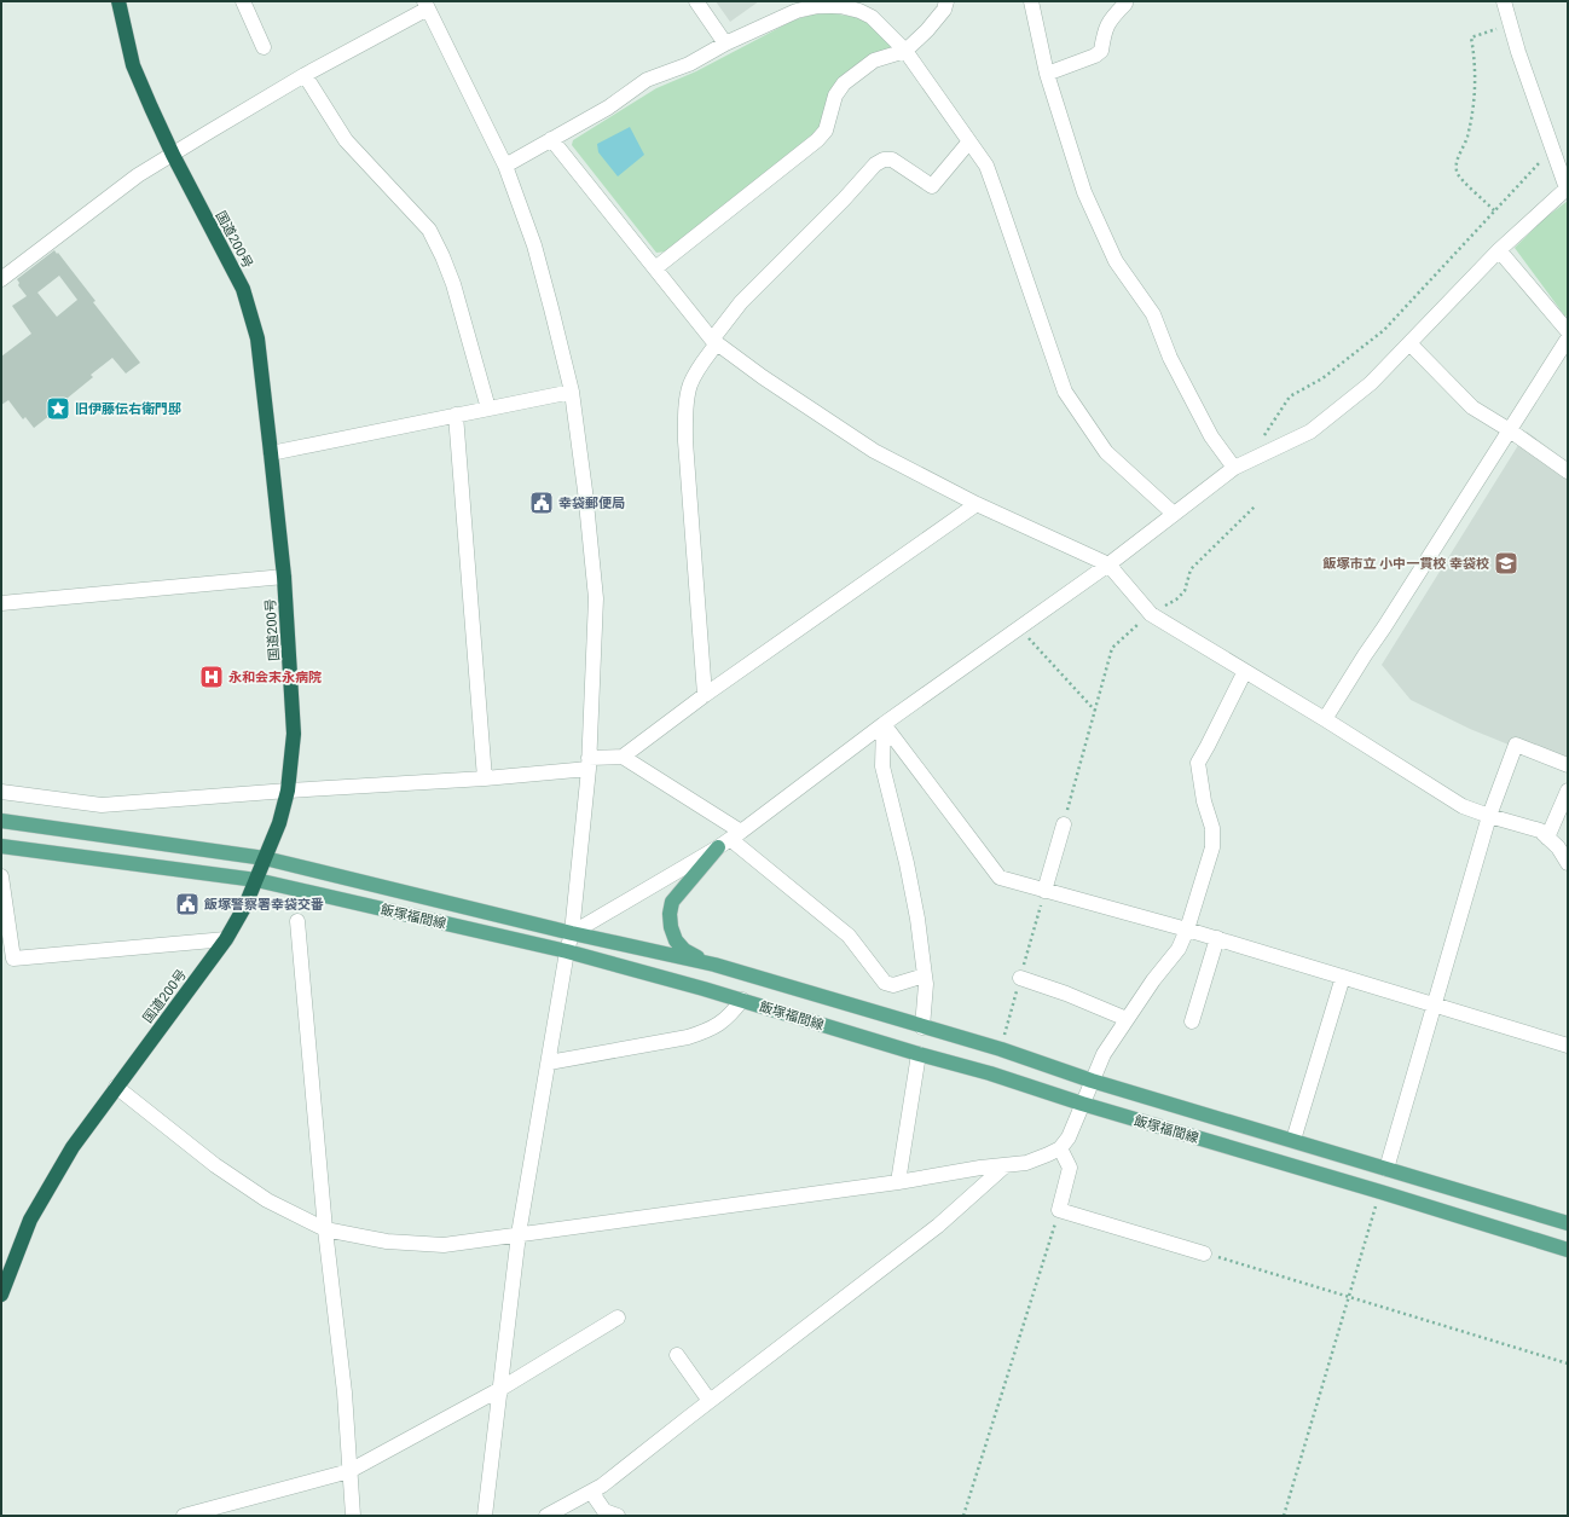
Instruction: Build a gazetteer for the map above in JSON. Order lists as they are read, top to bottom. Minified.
{"streets":{"highway":["国道200号"],"main road":["飯塚福間線"]},"crossings":[["国道200号","飯塚福間線"]],"places":{"place":["旧伊藤伝右衛門邸"],"public building":["幸袋郵便局","飯塚警察署幸袋交番"],"school or university":["飯塚市立 小中一貫校 幸袋校"],"hospital":["永和会末永病院"]}}
